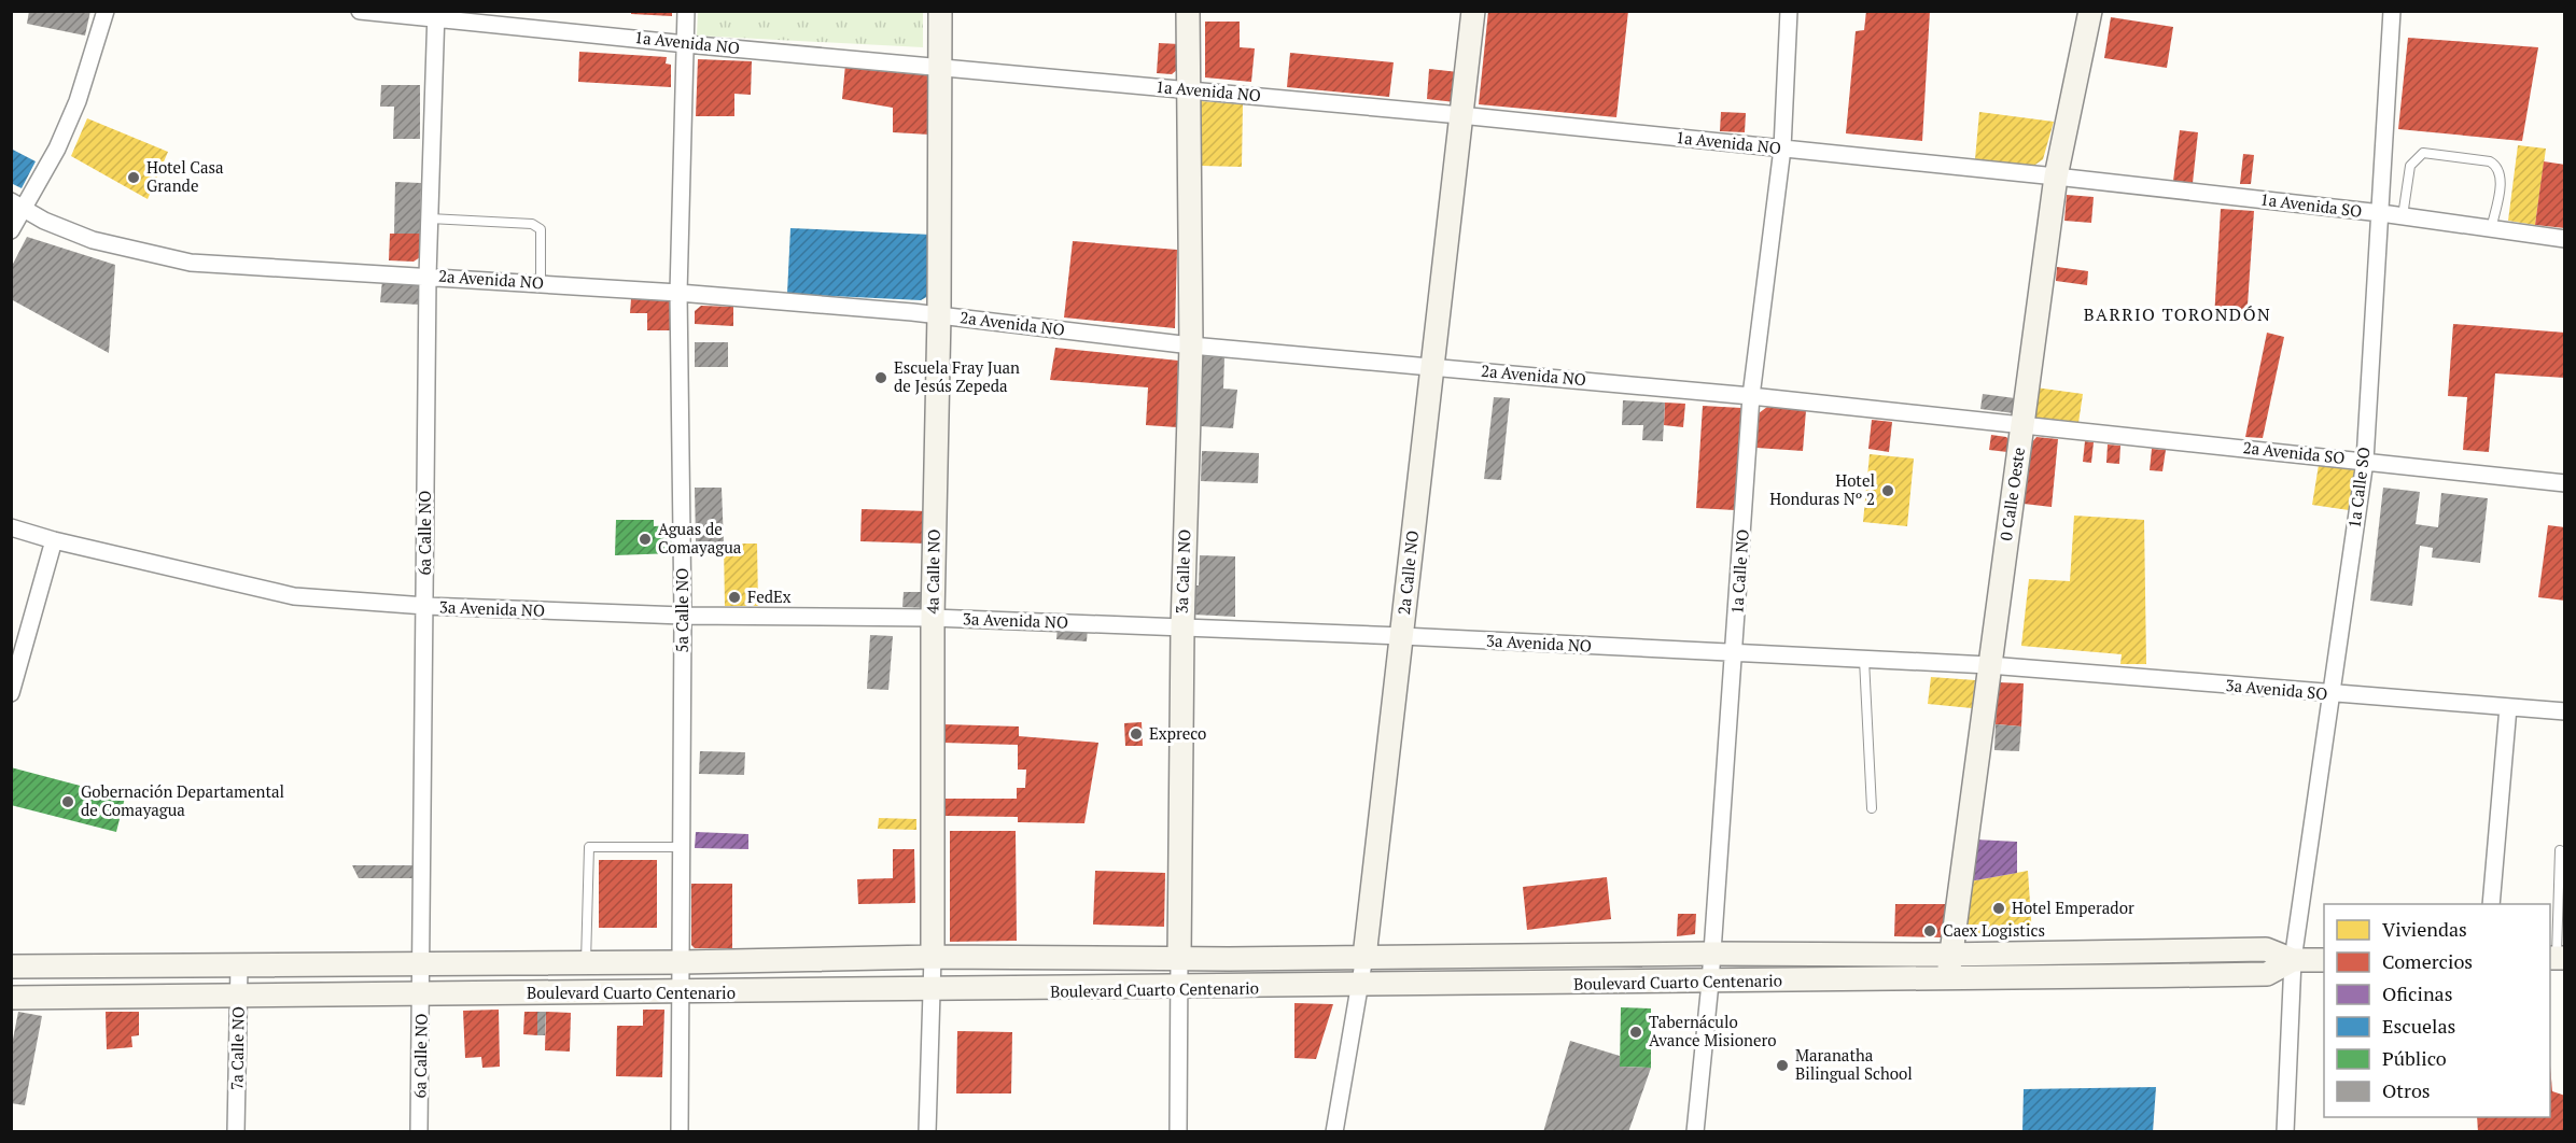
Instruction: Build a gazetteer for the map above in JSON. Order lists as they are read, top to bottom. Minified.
{"streets":{"main road":["0 Calle Oeste","4a Calle NO","3a Calle NO","2a Calle NO","Boulevard Cuarto Centenario"],"street":["1a Avenida NO","1a Avenida SO","2a Avenida NO","2a Avenida SO","1a Calle SO","6a Calle NO","1a Calle NO","3a Avenida NO","5a Calle NO","3a Avenida SO","7a Calle NO"]},"crossings":[["1a Avenida NO","1a Avenida SO"],["1a Avenida NO","0 Calle Oeste"],["1a Avenida NO","6a Calle NO"],["1a Avenida NO","4a Calle NO"],["1a Avenida NO","3a Calle NO"],["1a Avenida NO","1a Calle NO"],["1a Avenida NO","2a Calle NO"],["1a Avenida NO","5a Calle NO"],["1a Avenida SO","1a Calle SO"],["1a Avenida SO","0 Calle Oeste"],["2a Avenida NO","2a Avenida SO"],["2a Avenida NO","0 Calle Oeste"],["2a Avenida NO","6a Calle NO"],["2a Avenida NO","4a Calle NO"],["2a Avenida NO","3a Calle NO"],["2a Avenida NO","1a Calle NO"],["2a Avenida NO","2a Calle NO"],["2a Avenida NO","5a Calle NO"],["2a Avenida SO","1a Calle SO"],["2a Avenida SO","0 Calle Oeste"],["1a Calle SO","3a Avenida SO"],["1a Calle SO","Boulevard Cuarto Centenario"],["0 Calle Oeste","3a Avenida NO"],["0 Calle Oeste","3a Avenida SO"],["0 Calle Oeste","Boulevard Cuarto Centenario"],["6a Calle NO","3a Avenida NO"],["6a Calle NO","Boulevard Cuarto Centenario"],["4a Calle NO","3a Avenida NO"],["4a Calle NO","Boulevard Cuarto Centenario"],["3a Calle NO","3a Avenida NO"],["3a Calle NO","Boulevard Cuarto Centenario"],["1a Calle NO","3a Avenida NO"],["1a Calle NO","Boulevard Cuarto Centenario"],["2a Calle NO","3a Avenida NO"],["2a Calle NO","Boulevard Cuarto Centenario"],["3a Avenida NO","5a Calle NO"],["3a Avenida NO","3a Avenida SO"],["5a Calle NO","Boulevard Cuarto Centenario"],["Boulevard Cuarto Centenario","7a Calle NO"]],"districts":["BARRIO TORONDÓN"],"places":["Hotel Casa Grande","Escuela Fray Juan de Jesús Zepeda","Hotel Honduras Nº 2","Aguas de Comayagua","FedEx","Expreco","Gobernación Departamental de Comayagua","Hotel Emperador","Caex Logistics","Tabernáculo Avance Misionero","Maranatha Bilingual School"],"legend":["Viviendas","Comercios","Oficinas","Escuelas","Público","Otros"]}
